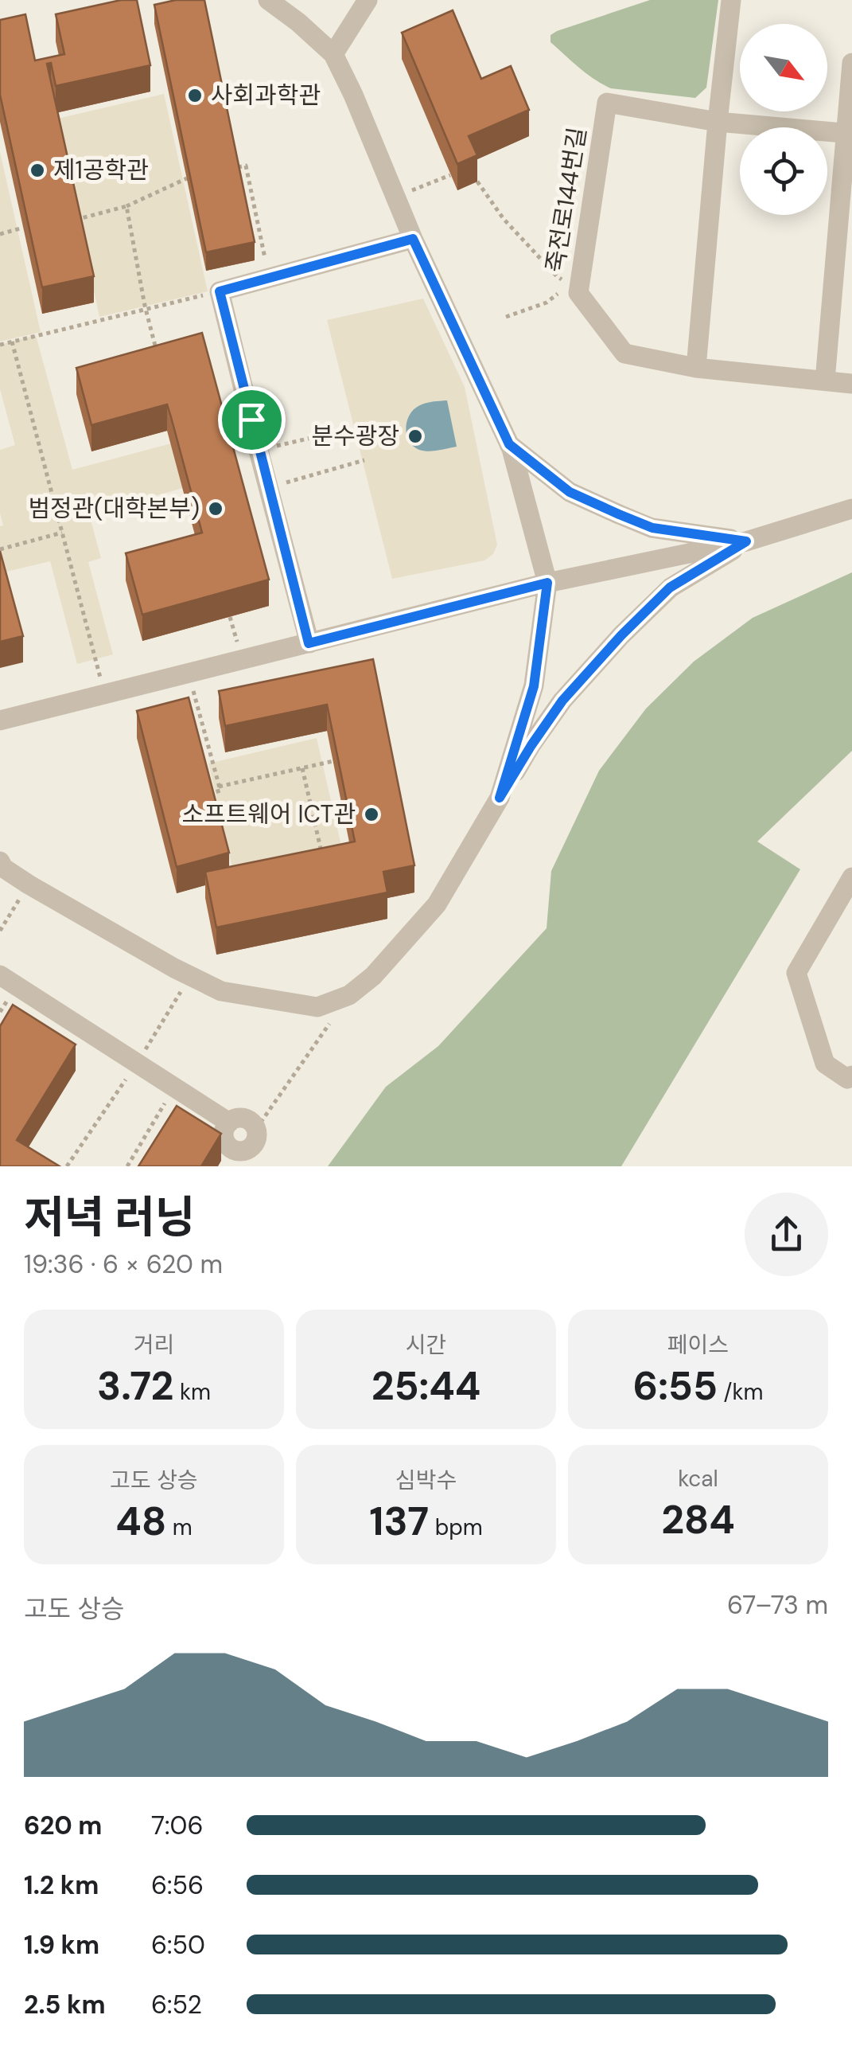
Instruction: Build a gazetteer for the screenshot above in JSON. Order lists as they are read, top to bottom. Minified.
{"streets":{"lane":["죽전로144번길"]},"places":["사회과학관","제1공학관","분수광장","범정관(대학본부)","소프트웨어 ICT관"],"north":"bottom right","page":{"heading":["저녁 러닝","19:36 · 6 × 620 m"],"stats":[["거리","3.72 km"],["시간","25:44"],["페이스","6:55 /km"],["고도 상승","48 m"],["심박수","137 bpm"],["kcal","284"]],"chart":["고도 상승","67–73 m"],"list":[{"name":"620 m","note":"7:06"},{"name":"1.2 km","note":"6:56"},{"name":"1.9 km","note":"6:50"},{"name":"2.5 km","note":"6:52"}]}}
